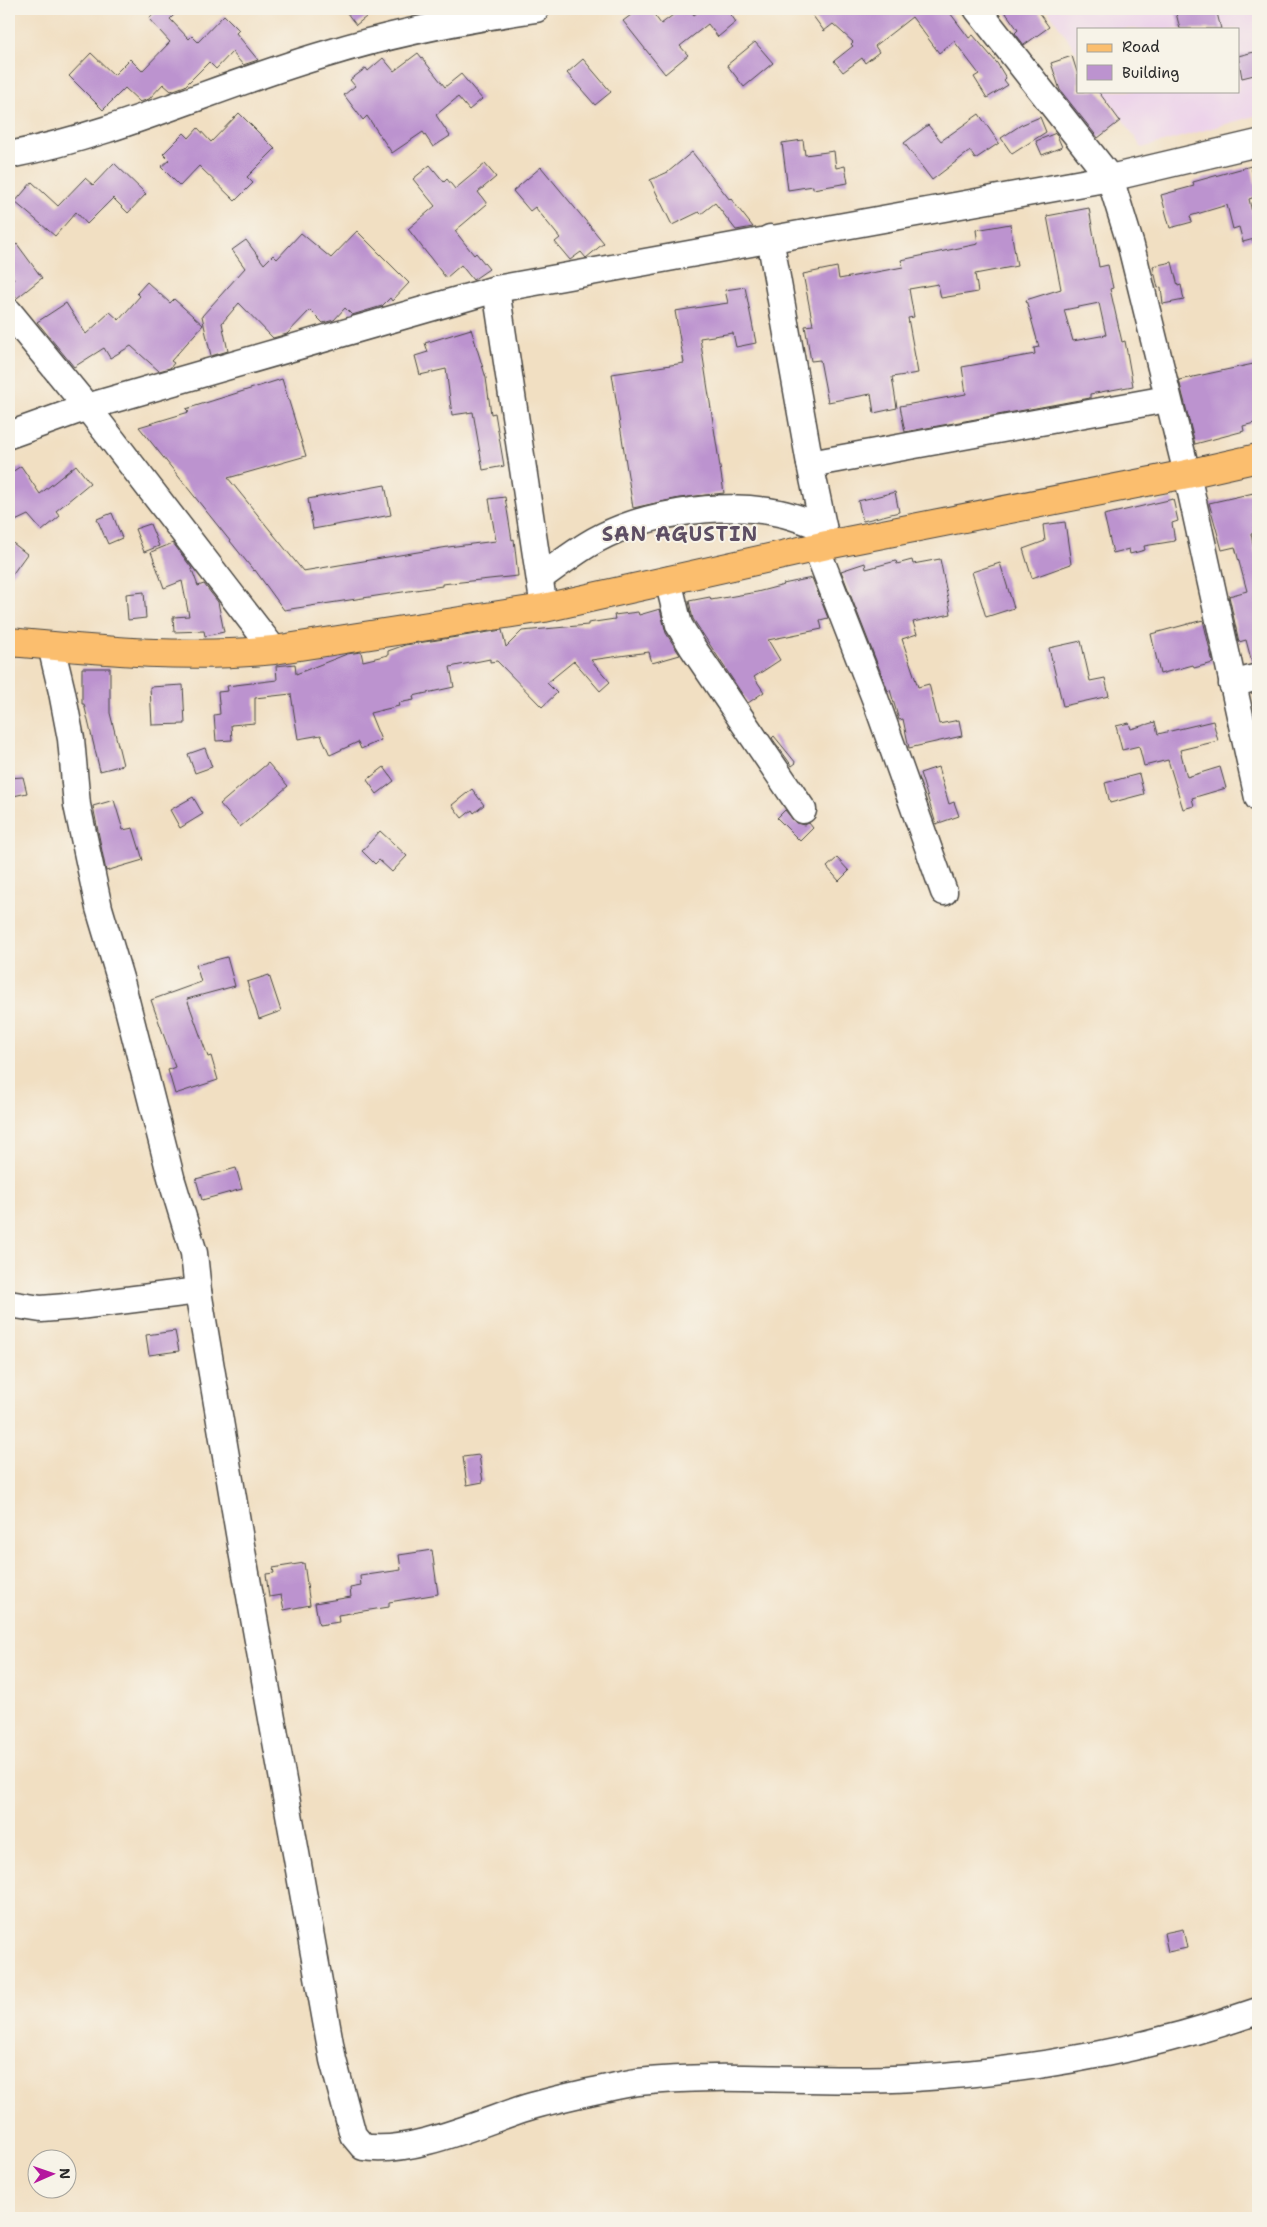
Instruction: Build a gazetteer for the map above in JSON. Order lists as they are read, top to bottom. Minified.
{"districts":["SAN AGUSTIN"],"legend":["Road","Building"],"north":"right"}
